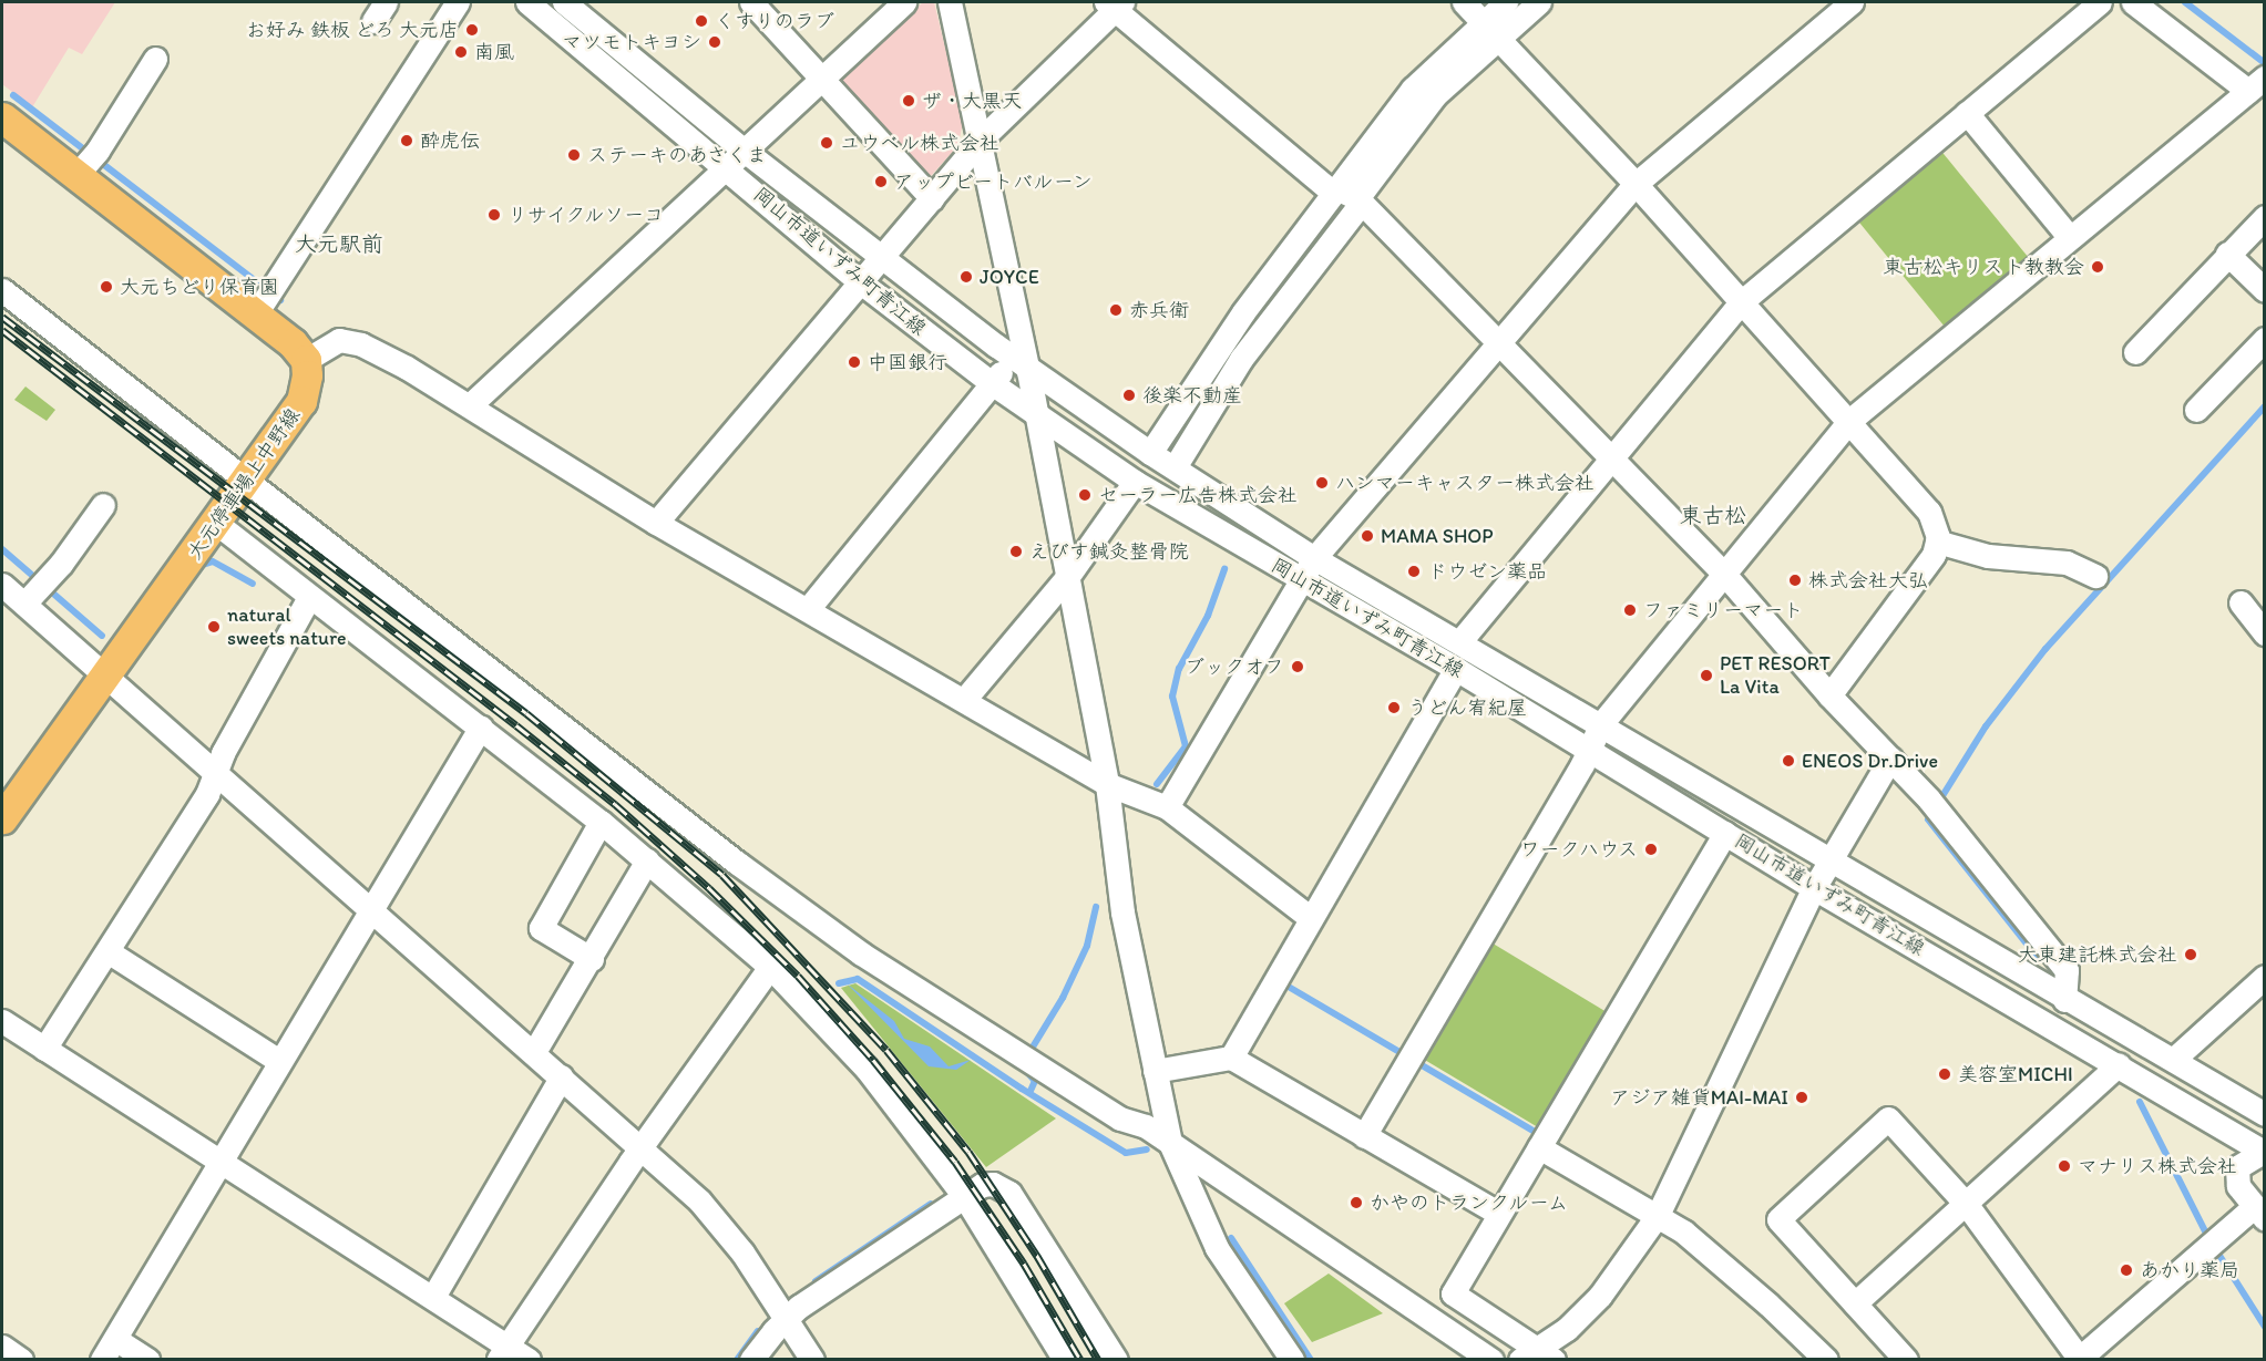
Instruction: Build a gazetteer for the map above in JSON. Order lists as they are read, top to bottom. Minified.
{"streets":{"main road":["大元停車場上中野線"],"street":["岡山市道いずみ町青江線"]},"districts":["大元駅前","東古松"],"places":["くすりのラブ","お好み 鉄板 どろ 大元店","マツモトキヨシ","南風","ザ・大黒天","酔虎伝","ユウベル株式会社","ステーキのあさくま","アップビートバルーン","リサイクルソーコ","東古松キリスト教教会","JOYCE","大元ちどり保育園","赤兵衛","中国銀行","後楽不動産","ハンマーキャスター株式会社","セーラー広告株式会社","MAMA SHOP","えびす鍼灸整骨院","ドウゼン薬品","株式会社大弘","ファミリーマート","natural sweets nature","ブックオフ","PET RESORT La Vita","うどん宥紀屋","ENEOS Dr.Drive","ワークハウス","大東建託株式会社","美容室MICHI","アジア雑貨MAI-MAI","マナリス株式会社","かやのトランクルーム","あかり薬局"]}
